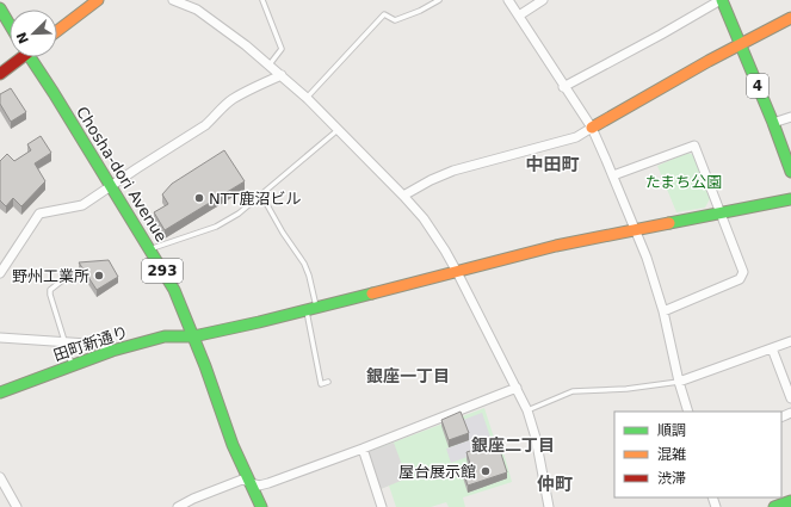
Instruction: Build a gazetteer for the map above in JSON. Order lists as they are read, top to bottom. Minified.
{"streets":{"main road":["4","Chosha-dori Avenue","293","田町新通り"]},"crossings":[["Chosha-dori Avenue","田町新通り"]],"districts":["中田町","銀座一丁目","銀座二丁目","仲町"],"parks":["たまち公園"],"places":["NTT鹿沼ビル","野州工業所","屋台展示館"],"legend":["順調","混雑","渋滞"],"north":"bottom left"}
